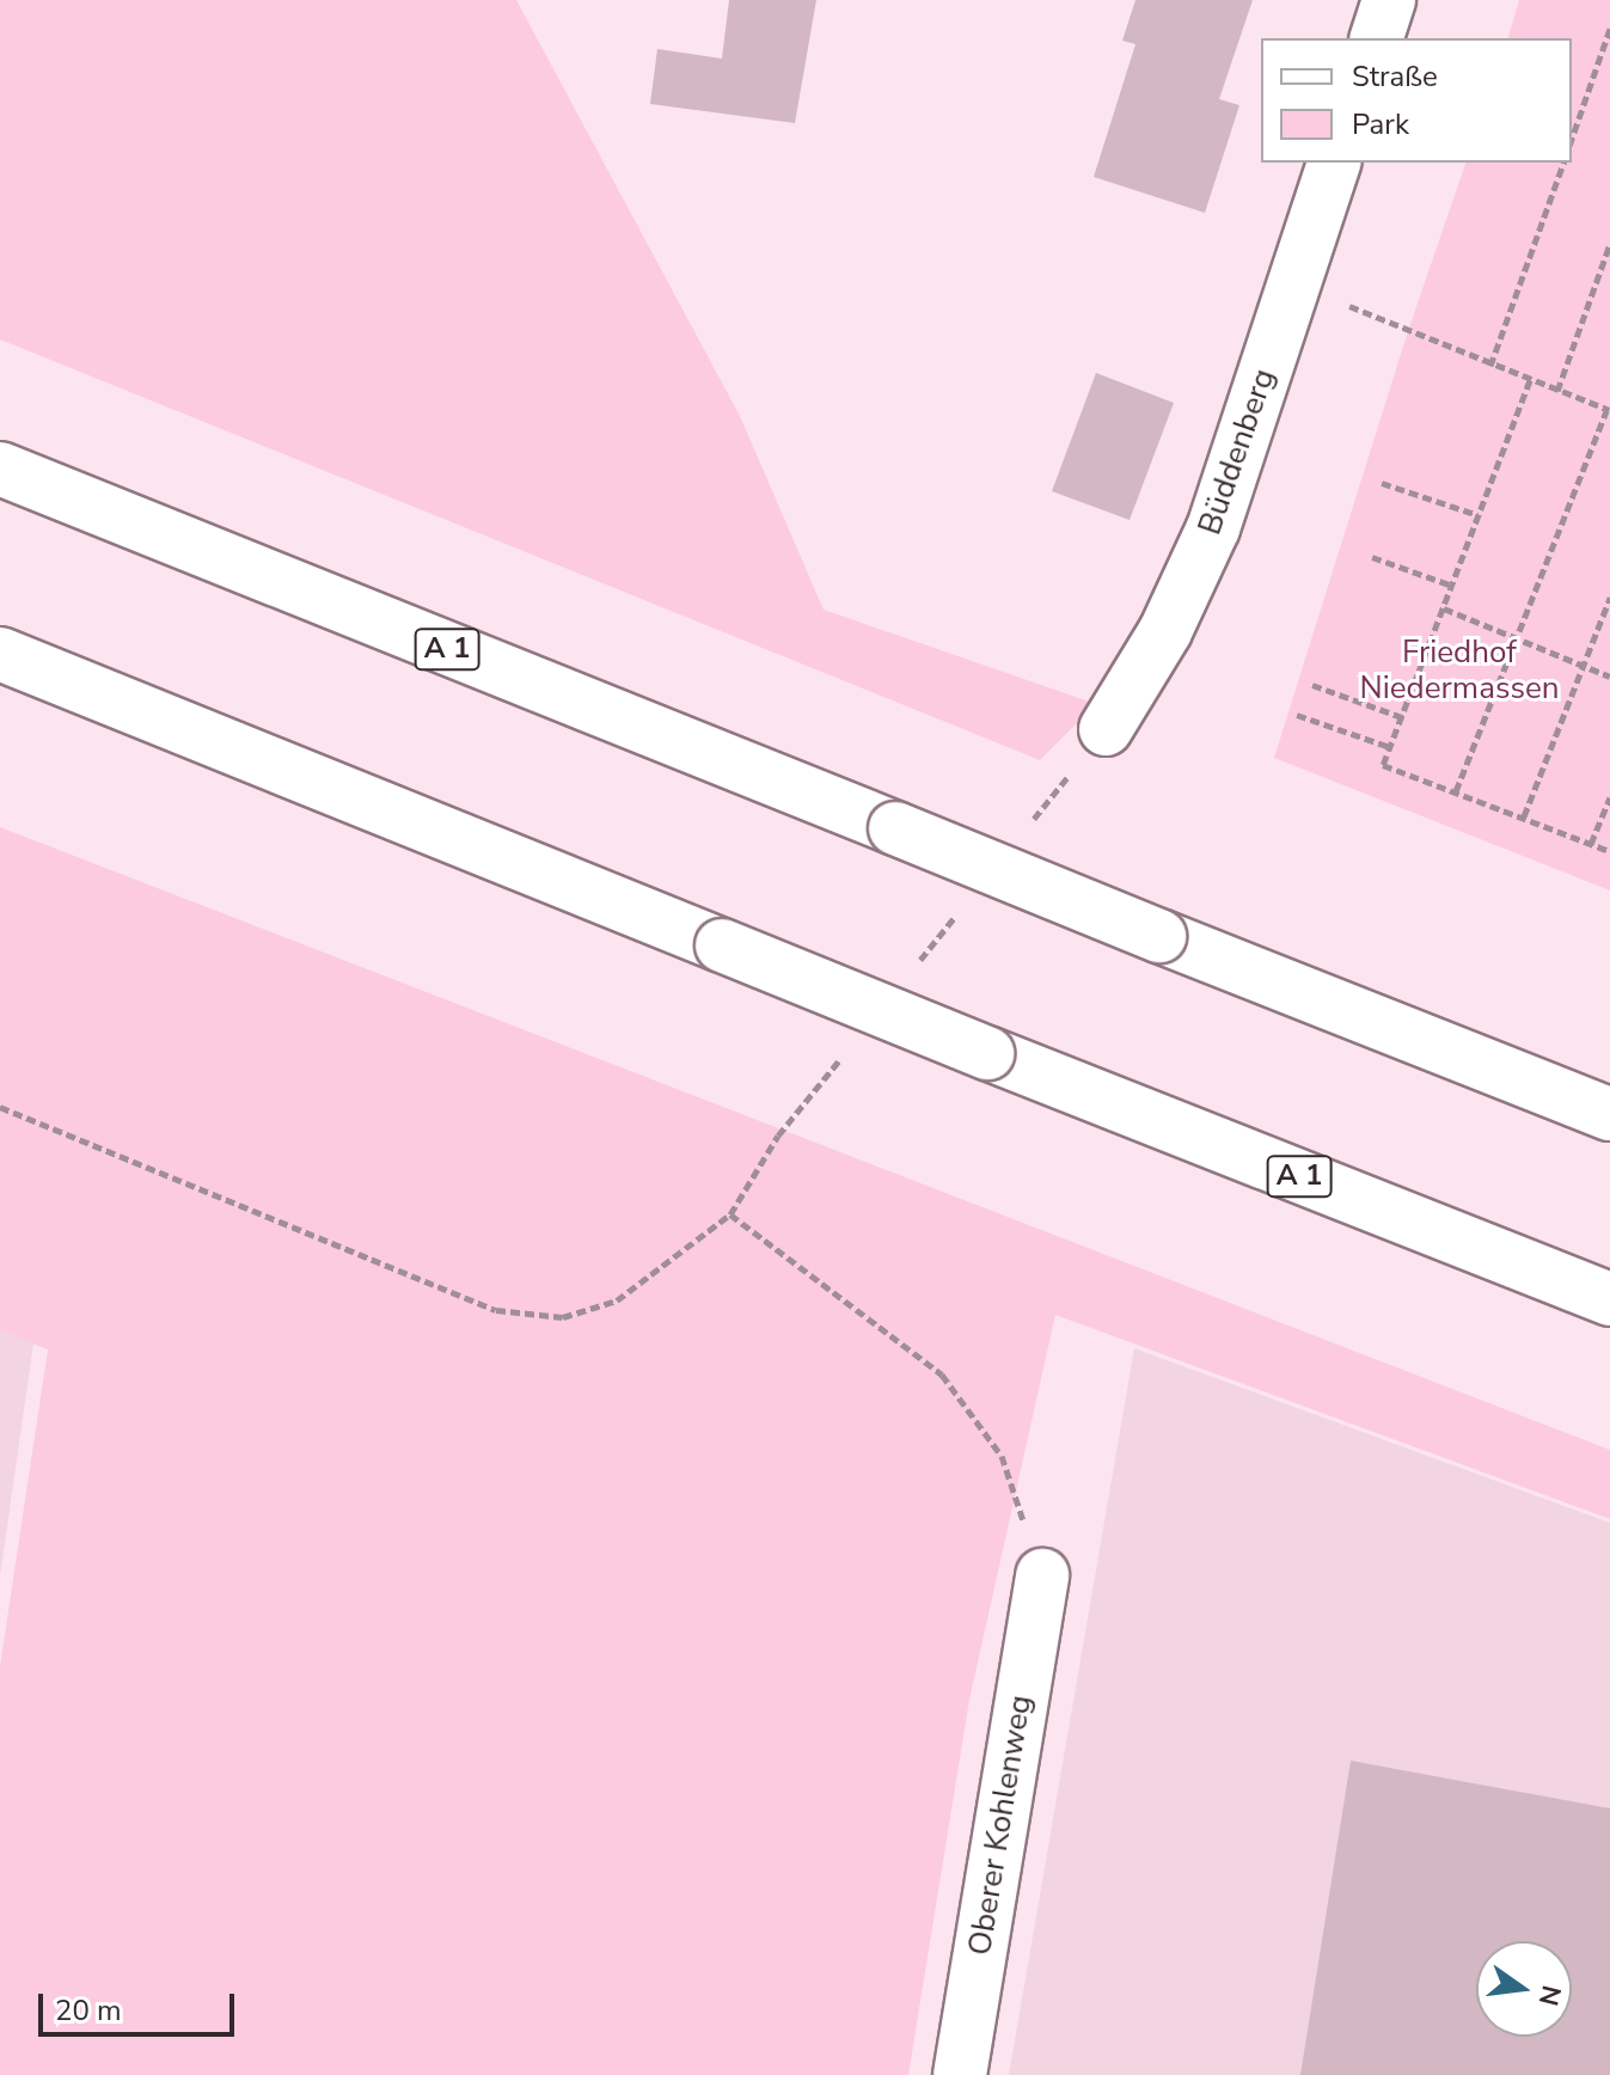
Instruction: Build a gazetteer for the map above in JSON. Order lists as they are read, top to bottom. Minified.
{"streets":{"main road":["Büddenberg","A 1","Oberer Kohlenweg"]},"parks":["Friedhof Niedermassen"],"legend":["Straße","Park"],"scale_bar":"20 m","north":"right"}
